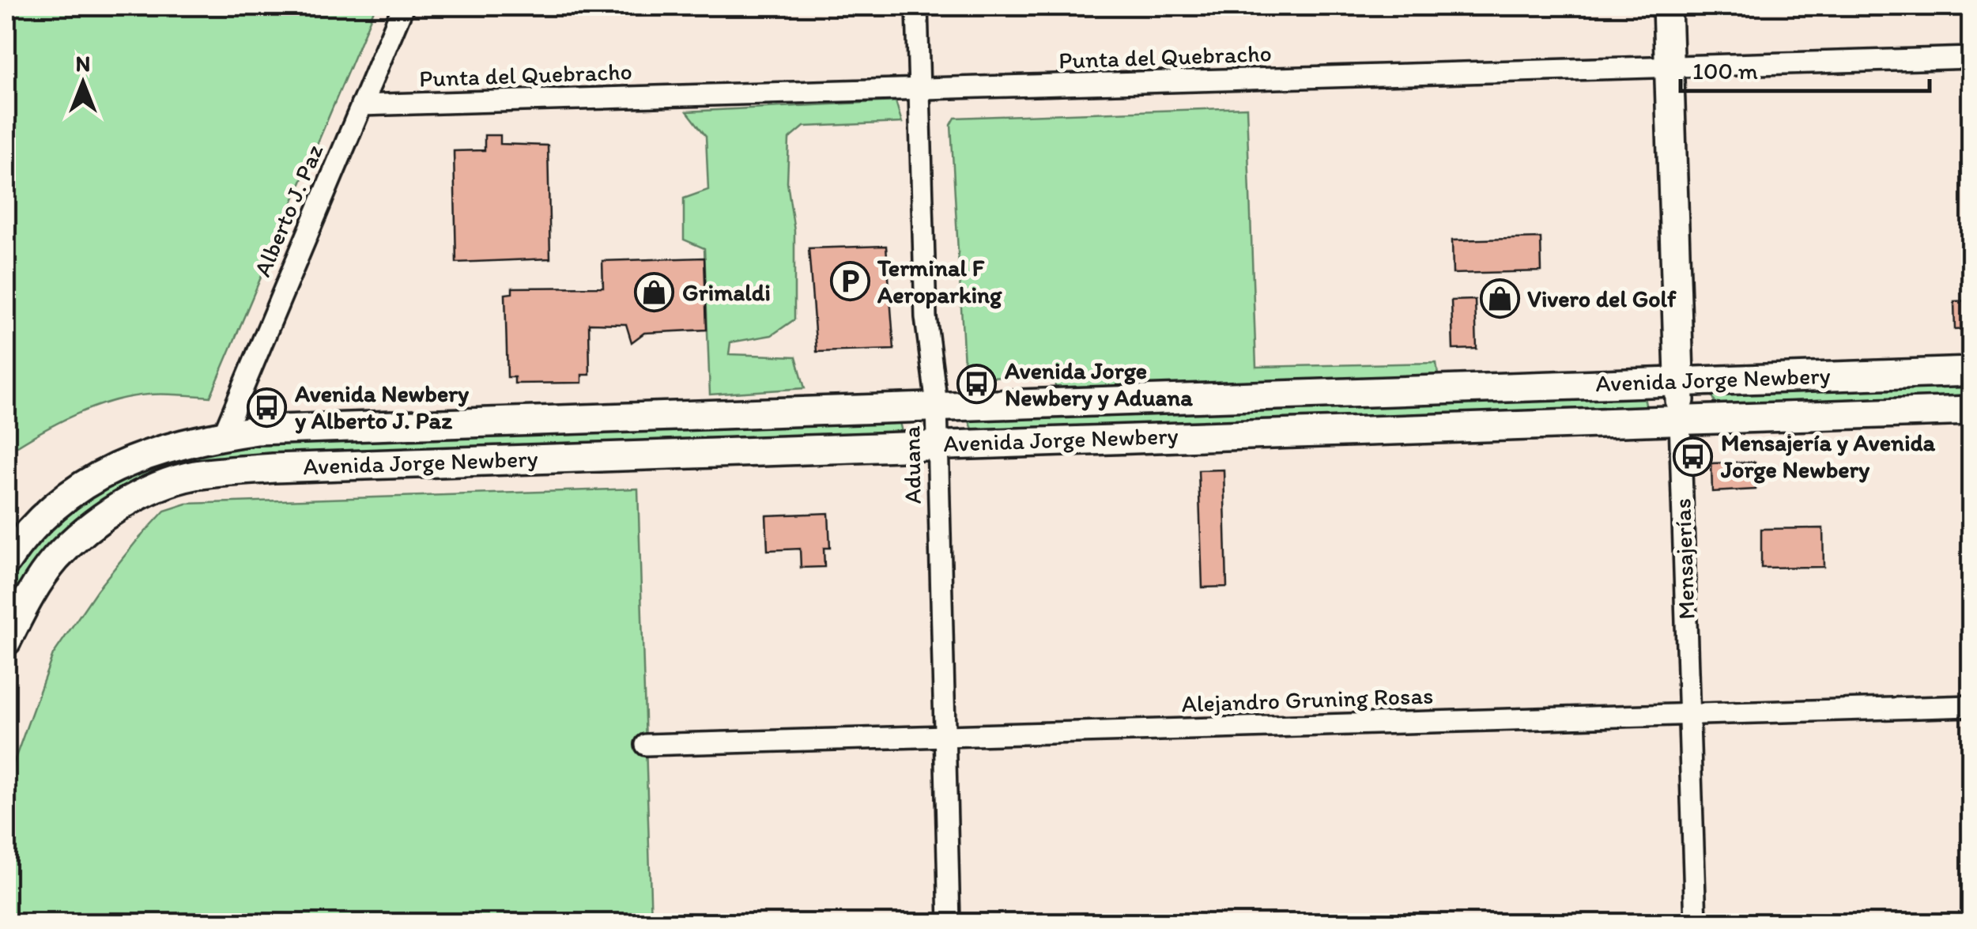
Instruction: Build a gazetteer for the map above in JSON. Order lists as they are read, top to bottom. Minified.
{"streets":{"main road":["Avenida Jorge Newbery","Mensajerías"],"street":["Punta del Quebracho","Alberto J. Paz","Aduana","Alejandro Gruning Rosas"]},"crossings":[["Punta del Quebracho","Alberto J. Paz"],["Punta del Quebracho","Aduana"],["Punta del Quebracho","Mensajerías"],["Alberto J. Paz","Avenida Jorge Newbery"],["Avenida Jorge Newbery","Aduana"],["Avenida Jorge Newbery","Mensajerías"],["Aduana","Alejandro Gruning Rosas"],["Mensajerías","Alejandro Gruning Rosas"]],"places":{"parking":["Terminal F Aeroparking"],"shop":["Grimaldi","Vivero del Golf"],"bus stop":["Avenida Jorge Newbery y Aduana","Avenida Newbery y Alberto J. Paz","Mensajería y Avenida Jorge Newbery"]},"scale_bar":"100 m","north":"top"}
